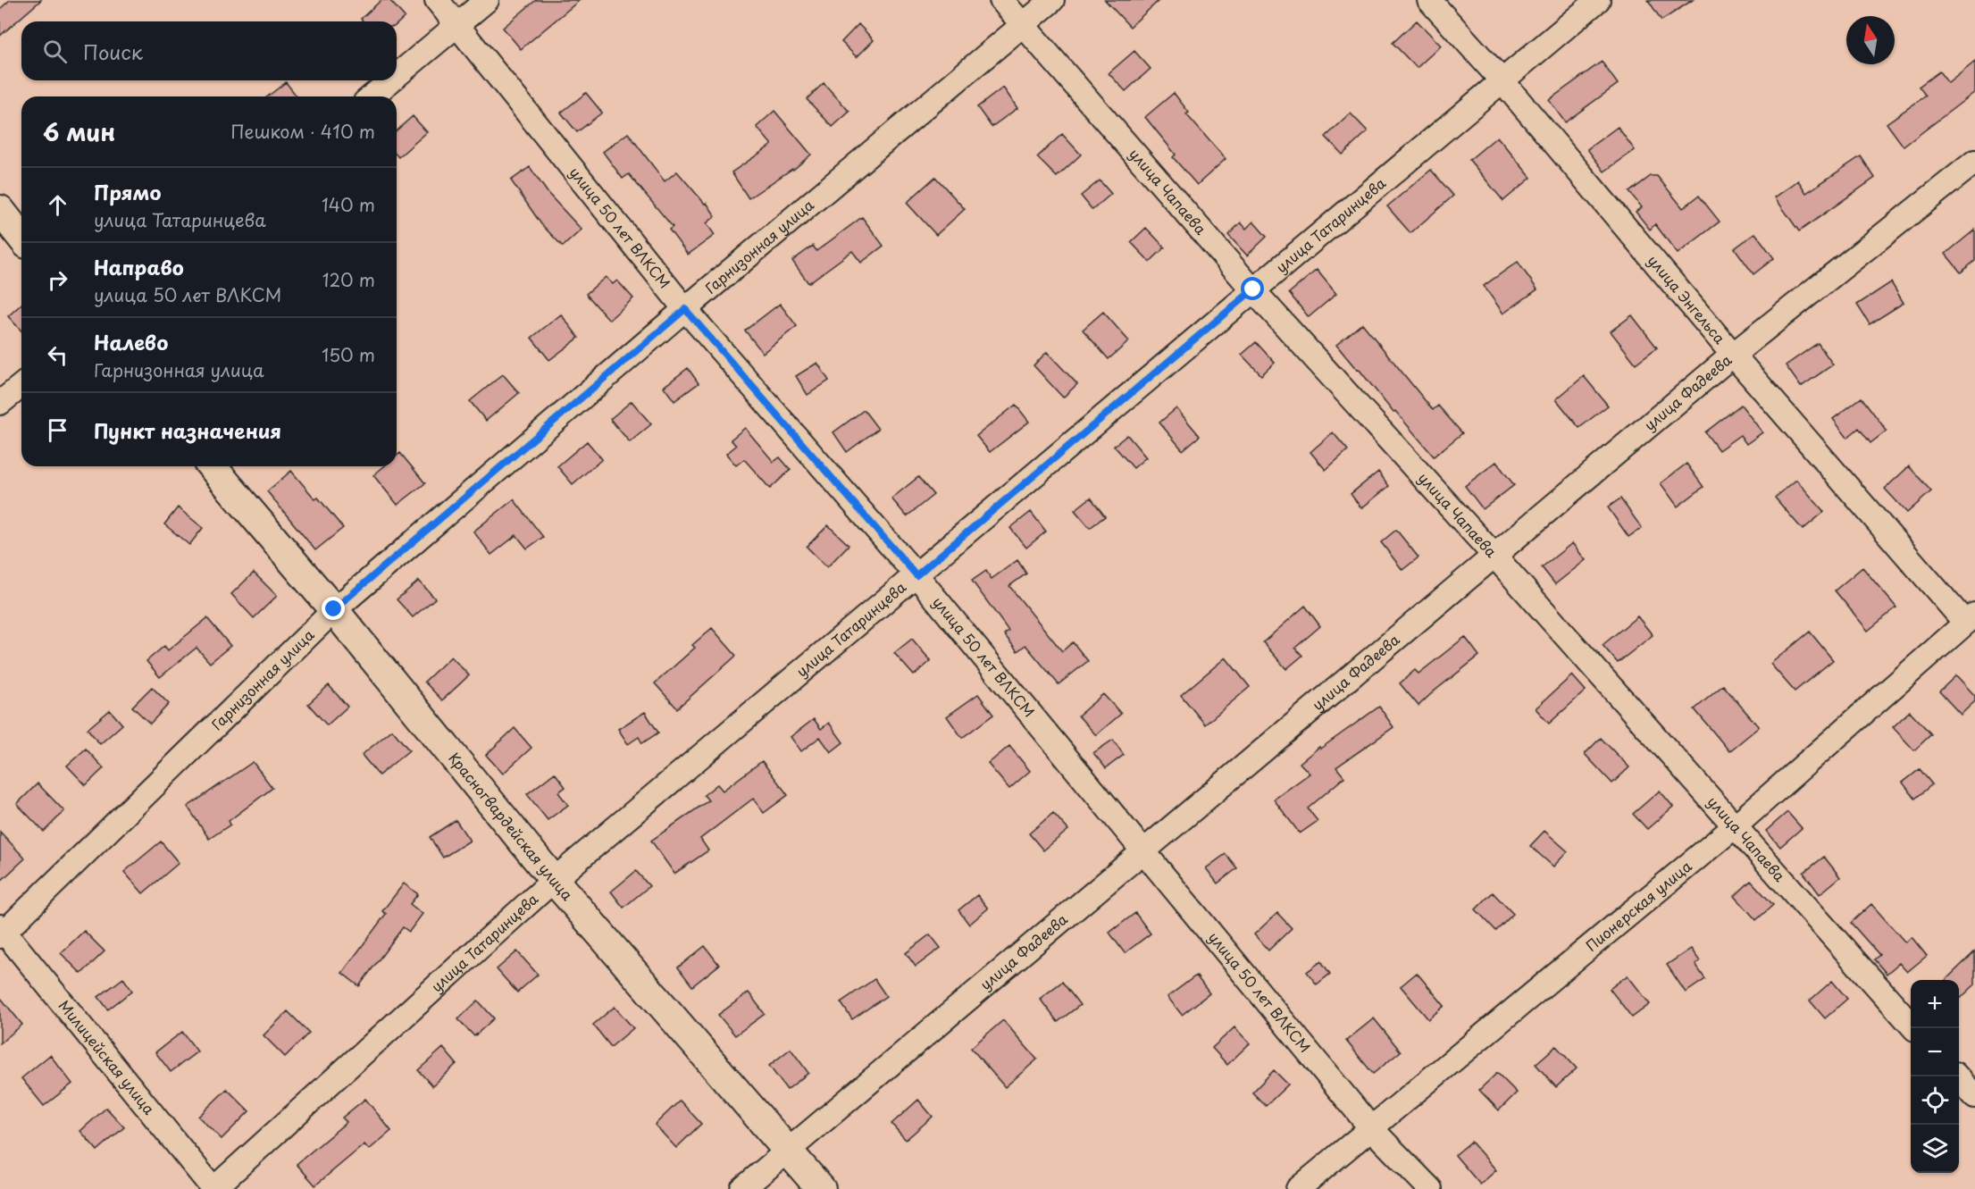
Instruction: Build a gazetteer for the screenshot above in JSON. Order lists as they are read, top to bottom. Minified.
{"streets":{"street":["улица Чапаева","улица Татаринцева","улица 50 лет ВЛКСМ","Гарнизонная улица","улица Энгельса","улица Фадеева","Красногвардейская улица","Пионерская улица","Милицейская улица"]},"crossings":[["улица Чапаева","улица Татаринцева"],["улица Чапаева","Гарнизонная улица"],["улица Чапаева","улица Фадеева"],["улица Чапаева","Пионерская улица"],["улица Татаринцева","улица 50 лет ВЛКСМ"],["улица Татаринцева","улица Энгельса"],["улица Татаринцева","Красногвардейская улица"],["улица Татаринцева","Милицейская улица"],["улица 50 лет ВЛКСМ","Гарнизонная улица"],["улица 50 лет ВЛКСМ","улица Фадеева"],["улица 50 лет ВЛКСМ","Пионерская улица"],["Гарнизонная улица","Красногвардейская улица"],["Гарнизонная улица","Милицейская улица"],["улица Энгельса","улица Фадеева"],["улица Энгельса","Пионерская улица"],["улица Фадеева","Красногвардейская улица"]],"north":"top","page":{"search":"Поиск","heading":["6 мин","Пешком · 410 m"],"list":[["Прямо","улица Татаринцева","140 m"],["Направо","улица 50 лет ВЛКСМ","120 m"],["Налево","Гарнизонная улица","150 m"],"Пункт назначения"],"map_buttons":["+","−"]}}
